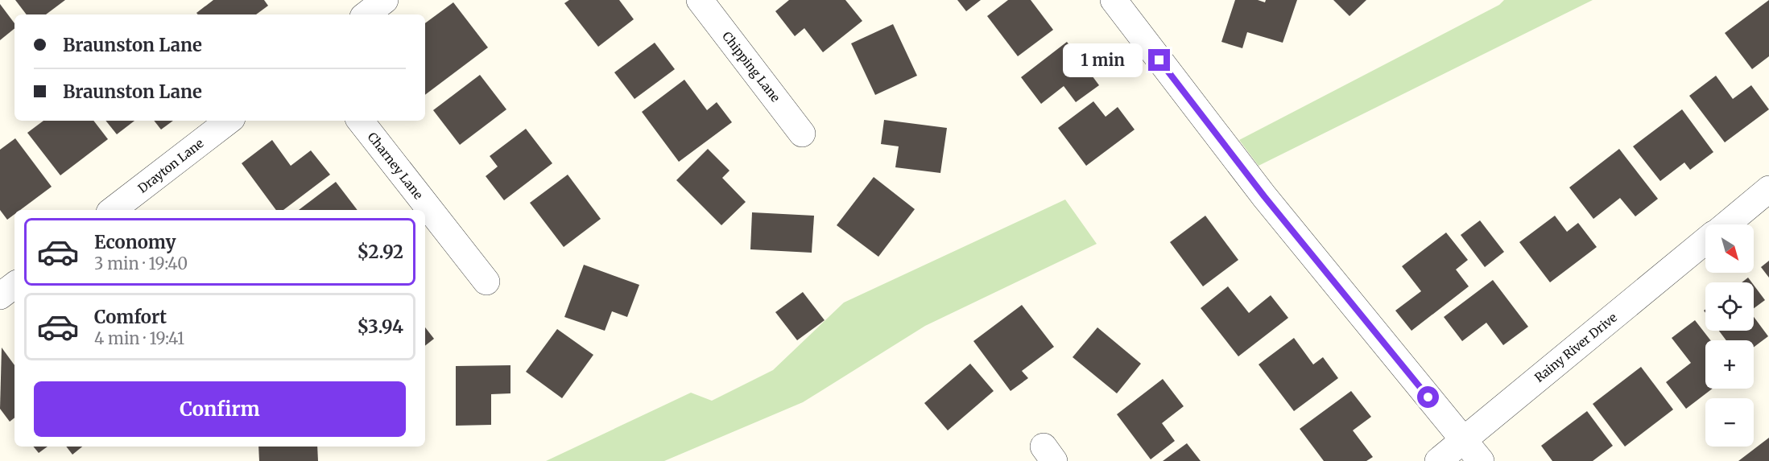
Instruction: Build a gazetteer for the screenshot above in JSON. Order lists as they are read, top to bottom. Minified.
{"streets":{"street":["Chipping Lane","Drayton Lane","Charney Lane","Rainy River Drive"]},"north":"bottom right","page":{"banner":["Braunston Lane","Braunston Lane"],"bubble":"1 min","list":[{"name":"Economy","note":"3 min · 19:40","value":"$2.92"},{"name":"Comfort","note":"4 min · 19:41","value":"$3.94"}],"map_buttons":["+","−"],"buttons":"Confirm"}}
